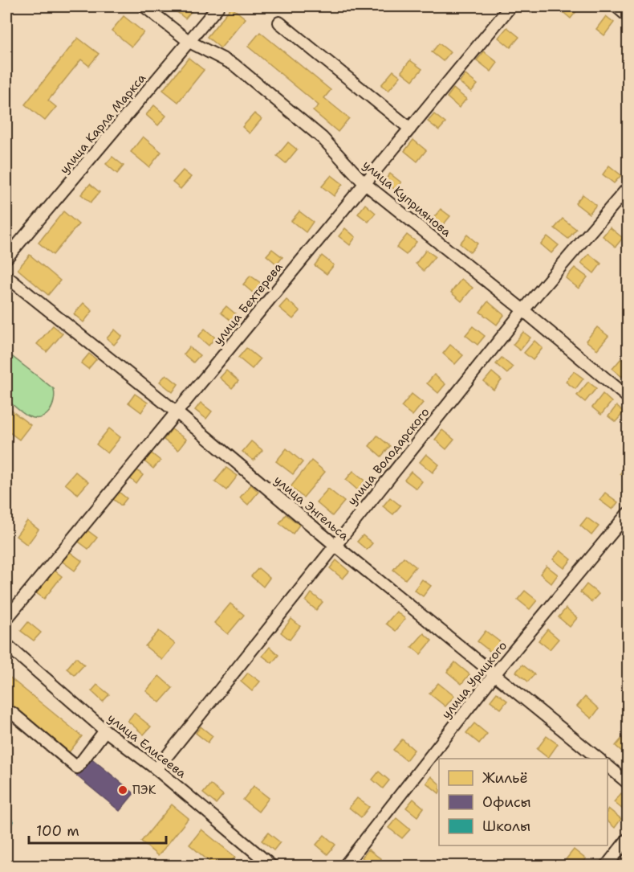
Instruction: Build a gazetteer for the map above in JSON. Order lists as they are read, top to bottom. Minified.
{"streets":{"street":["улица Карла Маркса","улица Куприянова","улица Бехтерева","улица Володарского","улица Энгельса","улица Урицкого","улица Елисеева"]},"crossings":[["улица Карла Маркса","улица Куприянова"],["улица Куприянова","улица Бехтерева"],["улица Куприянова","улица Володарского"],["улица Бехтерева","улица Энгельса"],["улица Володарского","улица Энгельса"],["улица Володарского","улица Елисеева"],["улица Энгельса","улица Урицкого"]],"places":["ПЭК"],"legend":["Жильё","Офисы","Школы"],"scale_bar":"100 m"}
